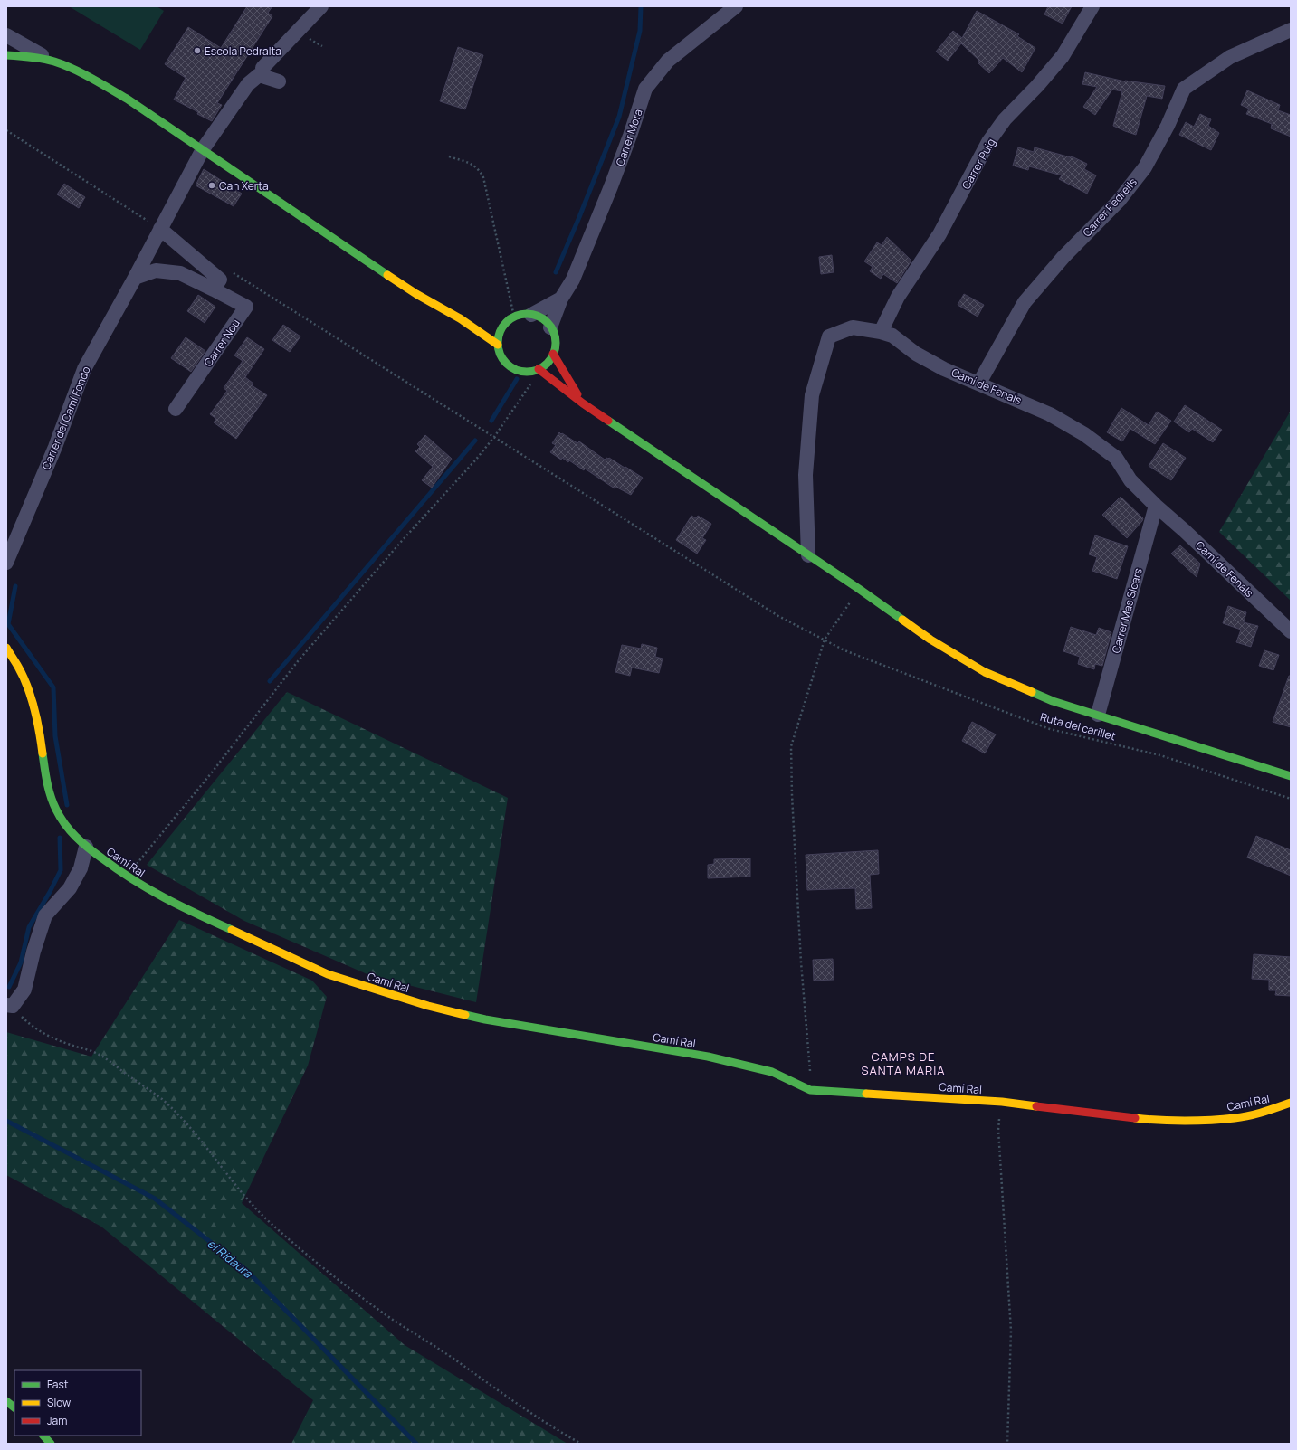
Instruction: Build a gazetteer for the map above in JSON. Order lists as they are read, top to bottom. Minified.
{"streets":{"street":["Carrer Mora","Carrer Puig","Carrer Pedrells","Carrer Nou","Camí de Fenals","Carrer del Camí Fondo","Carrer Mas Sicars","Camí Ral"],"path":["Ruta del carillet"]},"crossings":[["Carrer Puig","Camí de Fenals"],["Carrer Pedrells","Camí de Fenals"],["Camí de Fenals","Carrer Mas Sicars"]],"districts":["CAMPS DE SANTA MARIA"],"water":["el Ridaura"],"places":["Escola Pedralta","Can Xerta"],"legend":["Fast","Slow","Jam"]}
